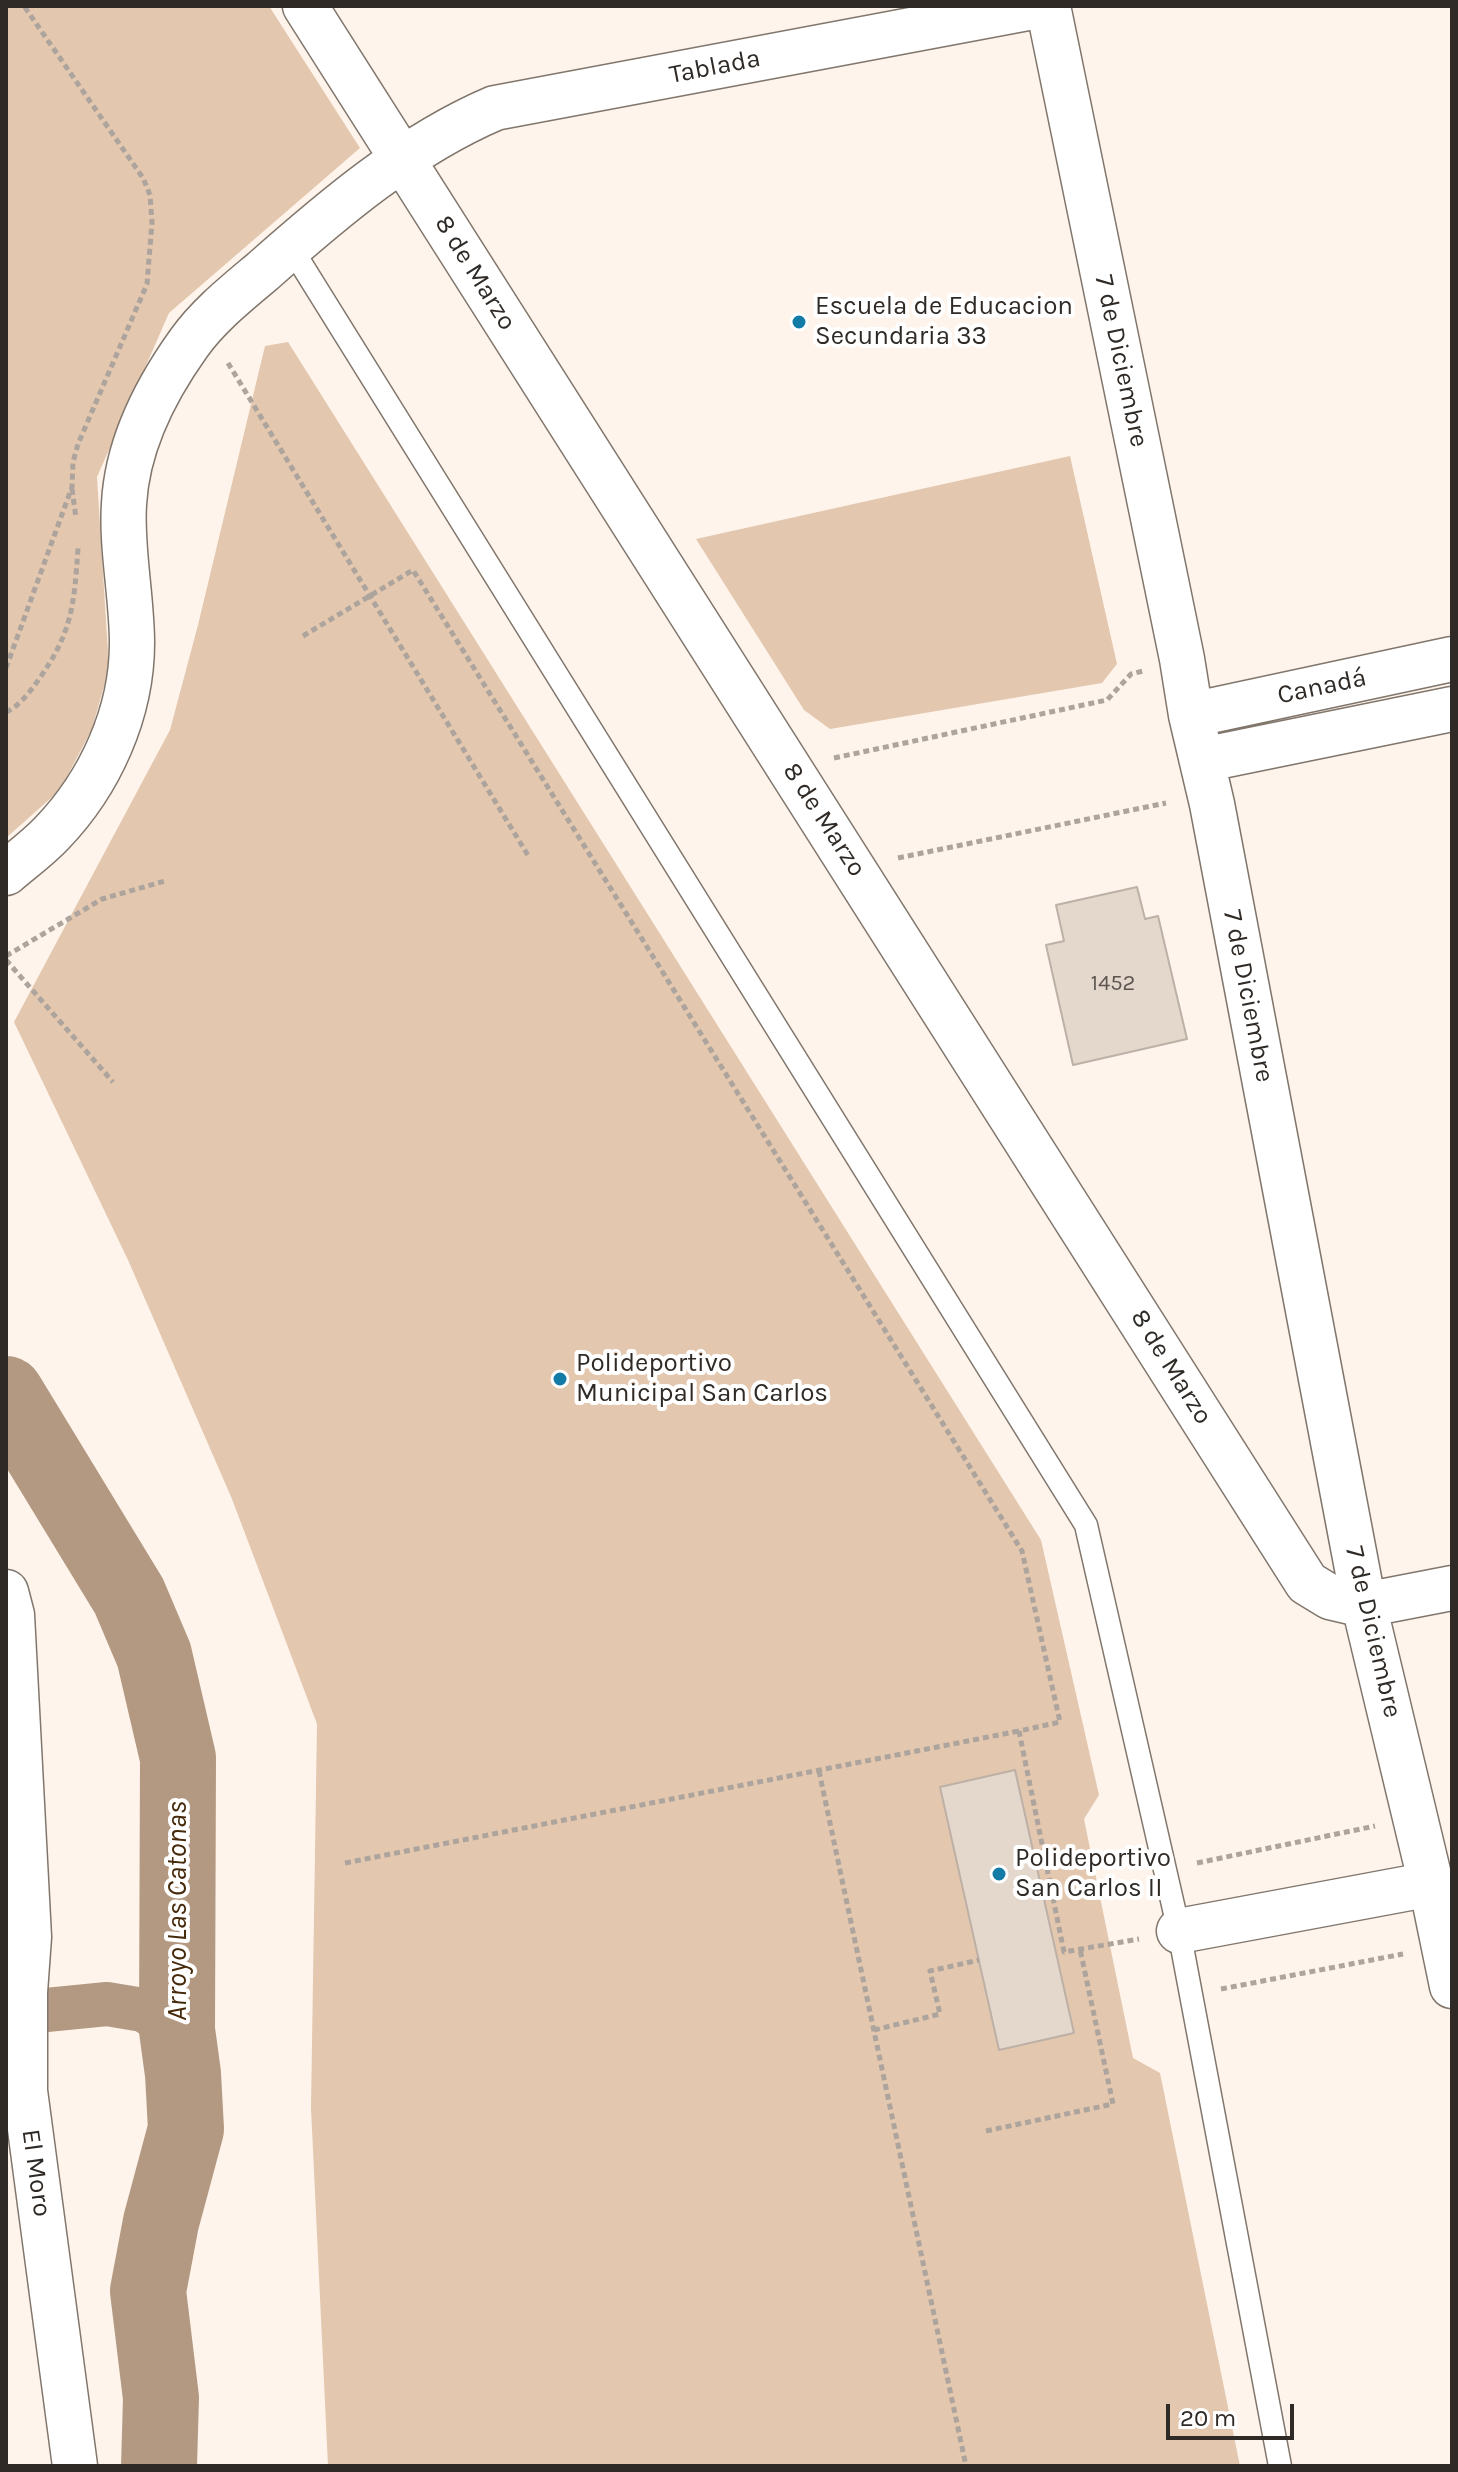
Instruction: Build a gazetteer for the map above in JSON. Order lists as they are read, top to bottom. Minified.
{"streets":{"street":["Tablada","8 de Marzo","7 de Diciembre","Canadá","El Moro"]},"crossings":[["Tablada","8 de Marzo"],["8 de Marzo","7 de Diciembre"],["7 de Diciembre","Canadá"]],"water":["Arroyo Las Catonas"],"places":["Escuela de Educacion Secundaria 33","Polideportivo Municipal San Carlos","Polideportivo San Carlos II"],"house_numbers":["1452"],"scale_bar":"20 m"}
